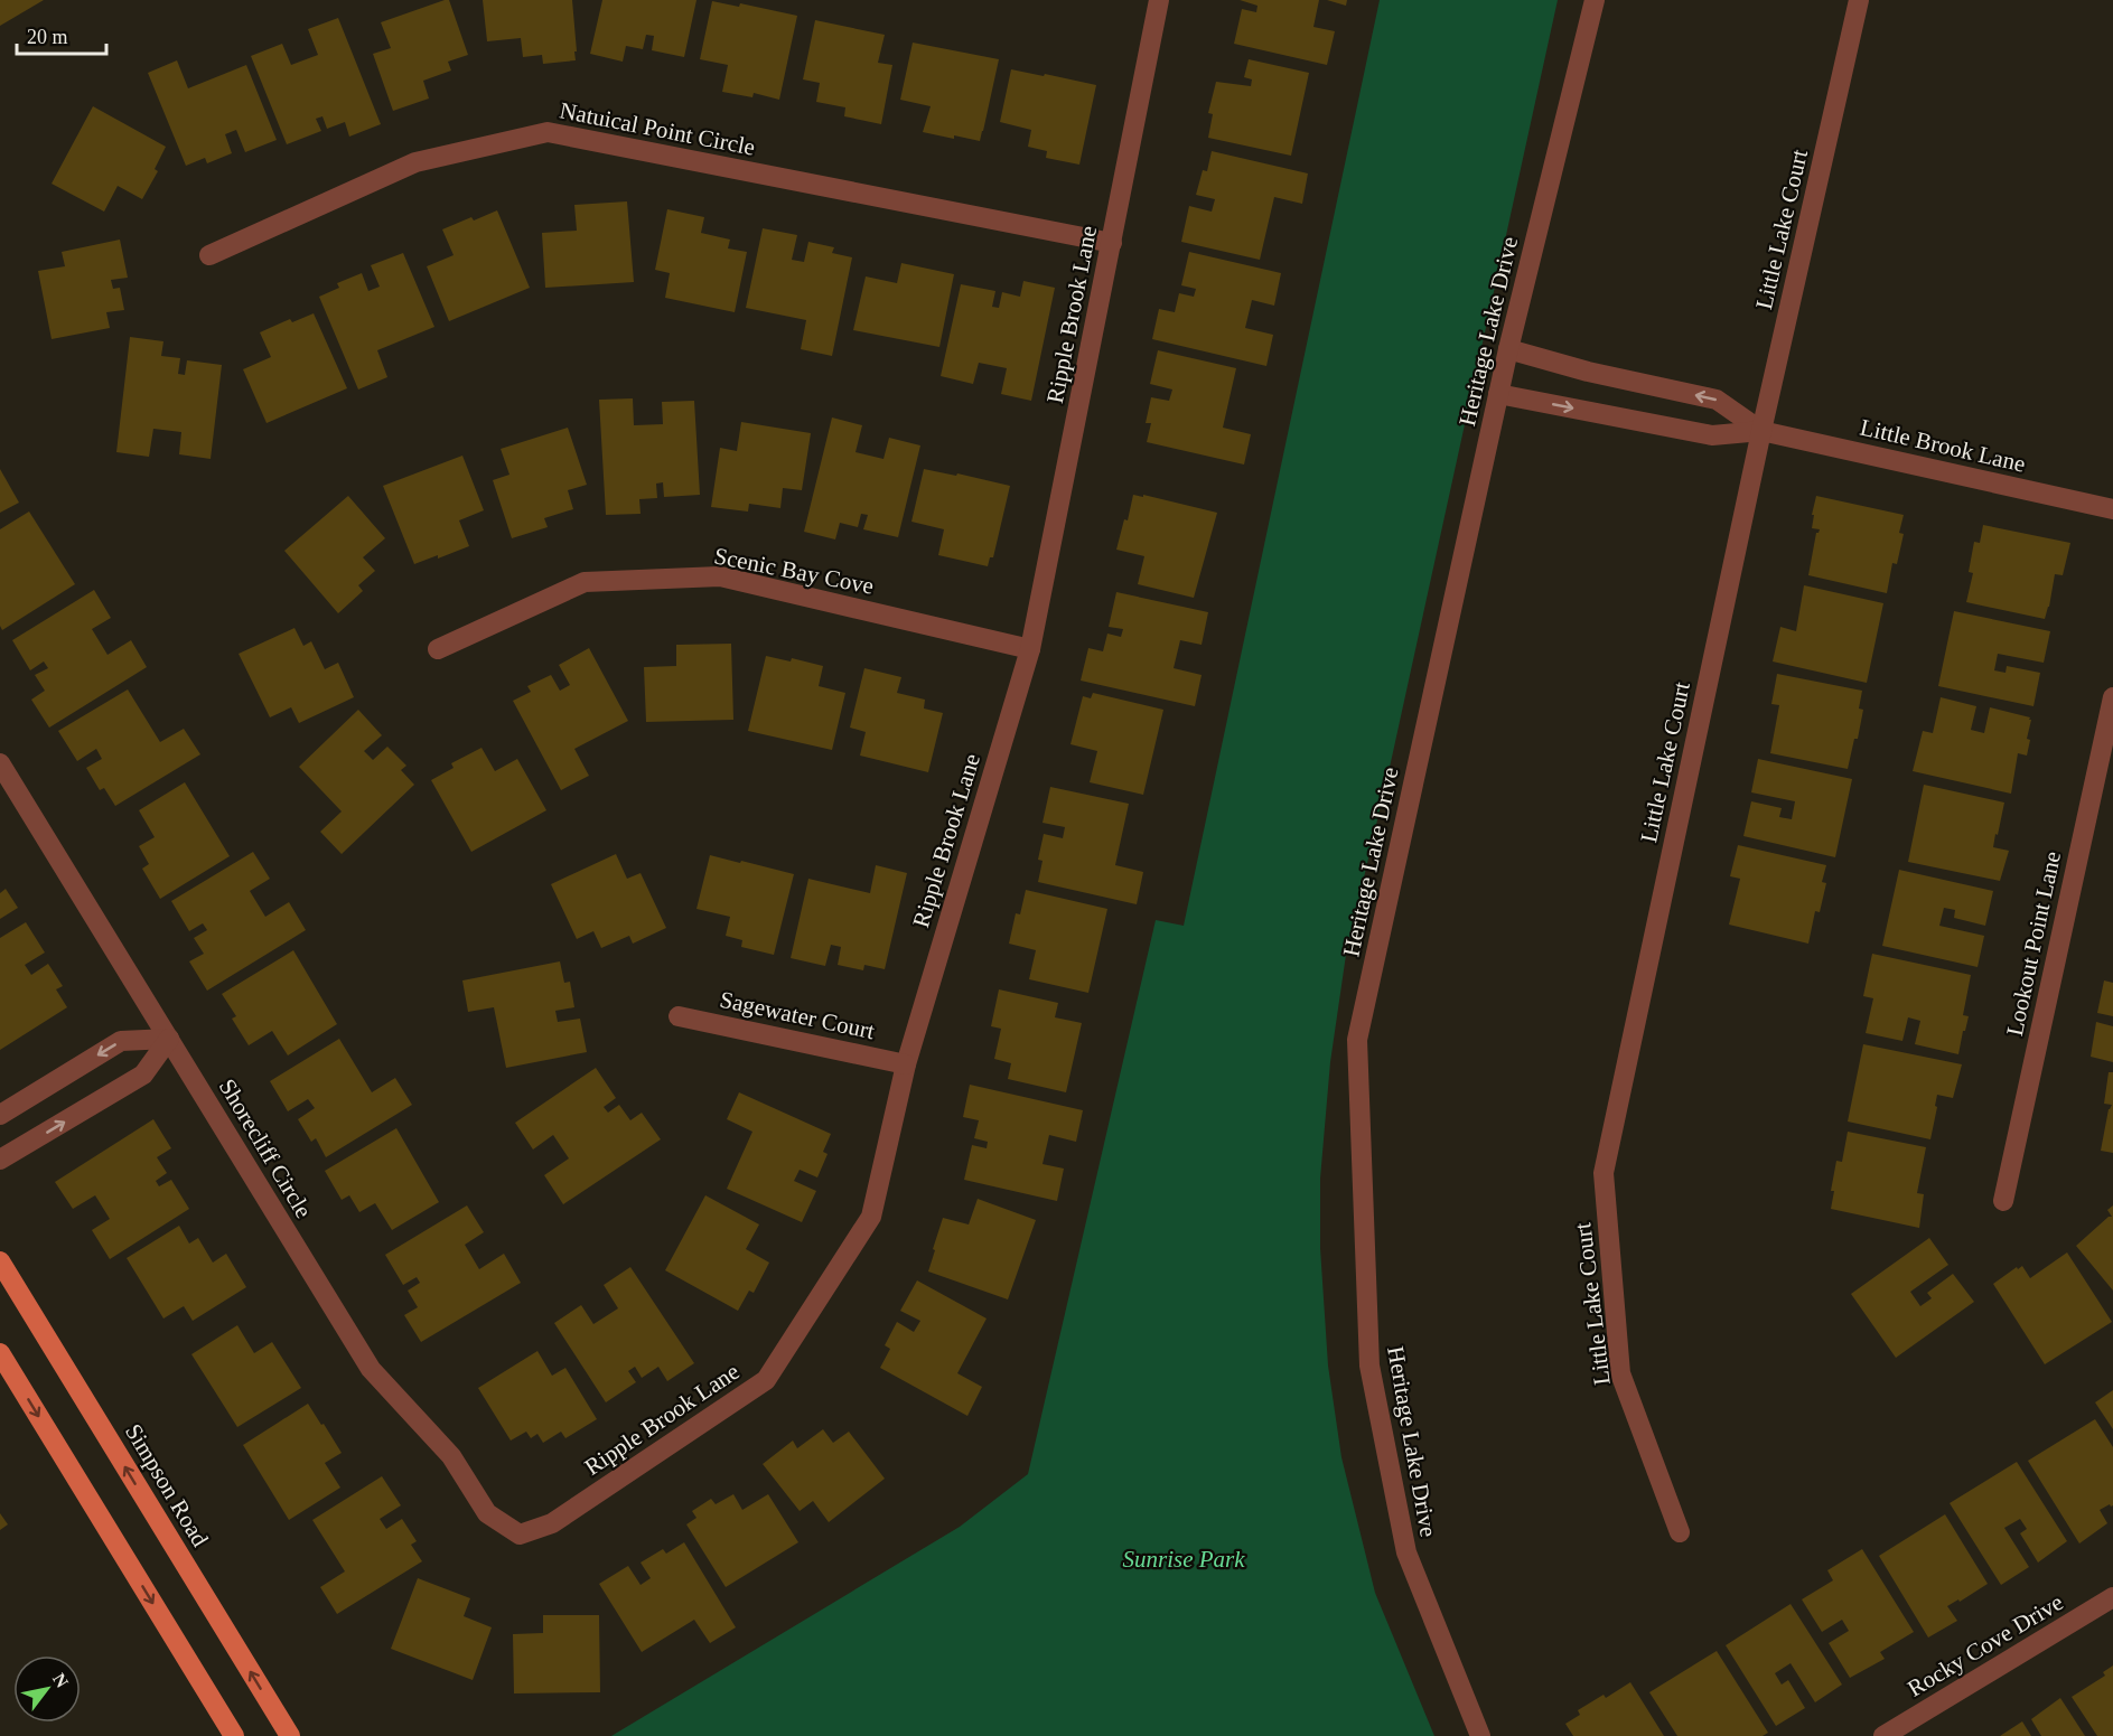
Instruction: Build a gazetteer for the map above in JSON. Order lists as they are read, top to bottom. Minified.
{"streets":{"main road":["Simpson Road"],"street":["Natuical Point Circle","Little Lake Court","Ripple Brook Lane","Heritage Lake Drive","Little Brook Lane","Scenic Bay Cove","Lookout Point Lane","Sagewater Court","Shorecliff Circle","Rocky Cove Drive"]},"crossings":[["Natuical Point Circle","Ripple Brook Lane"],["Little Lake Court","Little Brook Lane"],["Ripple Brook Lane","Scenic Bay Cove"],["Ripple Brook Lane","Sagewater Court"],["Ripple Brook Lane","Shorecliff Circle"],["Heritage Lake Drive","Little Brook Lane"]],"parks":["Sunrise Park"],"scale_bar":"20 m","north":"top right"}
